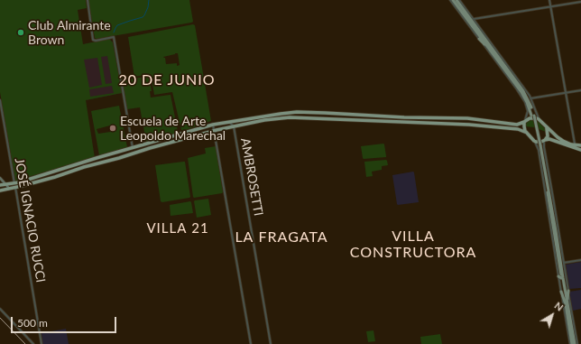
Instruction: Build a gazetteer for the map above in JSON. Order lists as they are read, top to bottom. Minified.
{"streets":{"street":["AMBROSETTI","JOSÉ IGNACIO RUCCI"]},"districts":["20 DE JUNIO","VILLA 21","VILLA CONSTRUCTORA","LA FRAGATA"],"places":["Club Almirante Brown","Escuela de Arte Leopoldo Marechal"],"scale_bar":"500 m","north":"top right"}
